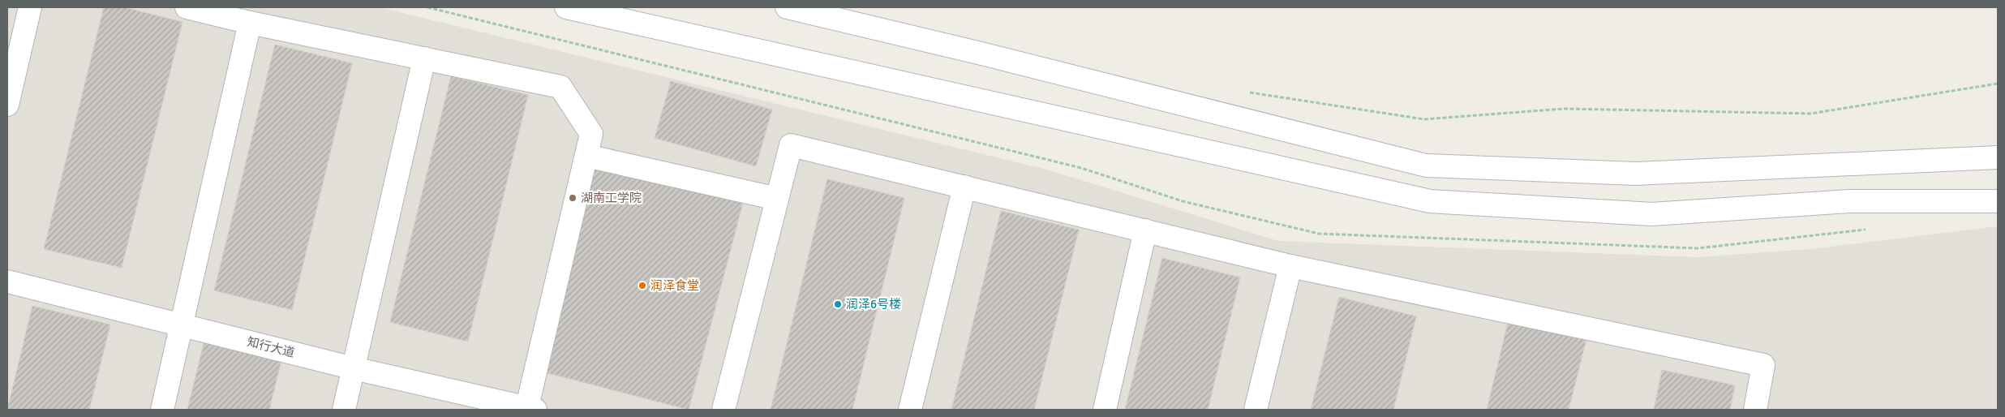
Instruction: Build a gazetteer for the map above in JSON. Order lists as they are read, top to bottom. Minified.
{"streets":{"street":["知行大道"]},"places":["湖南工学院","润泽食堂","润泽6号楼"]}
